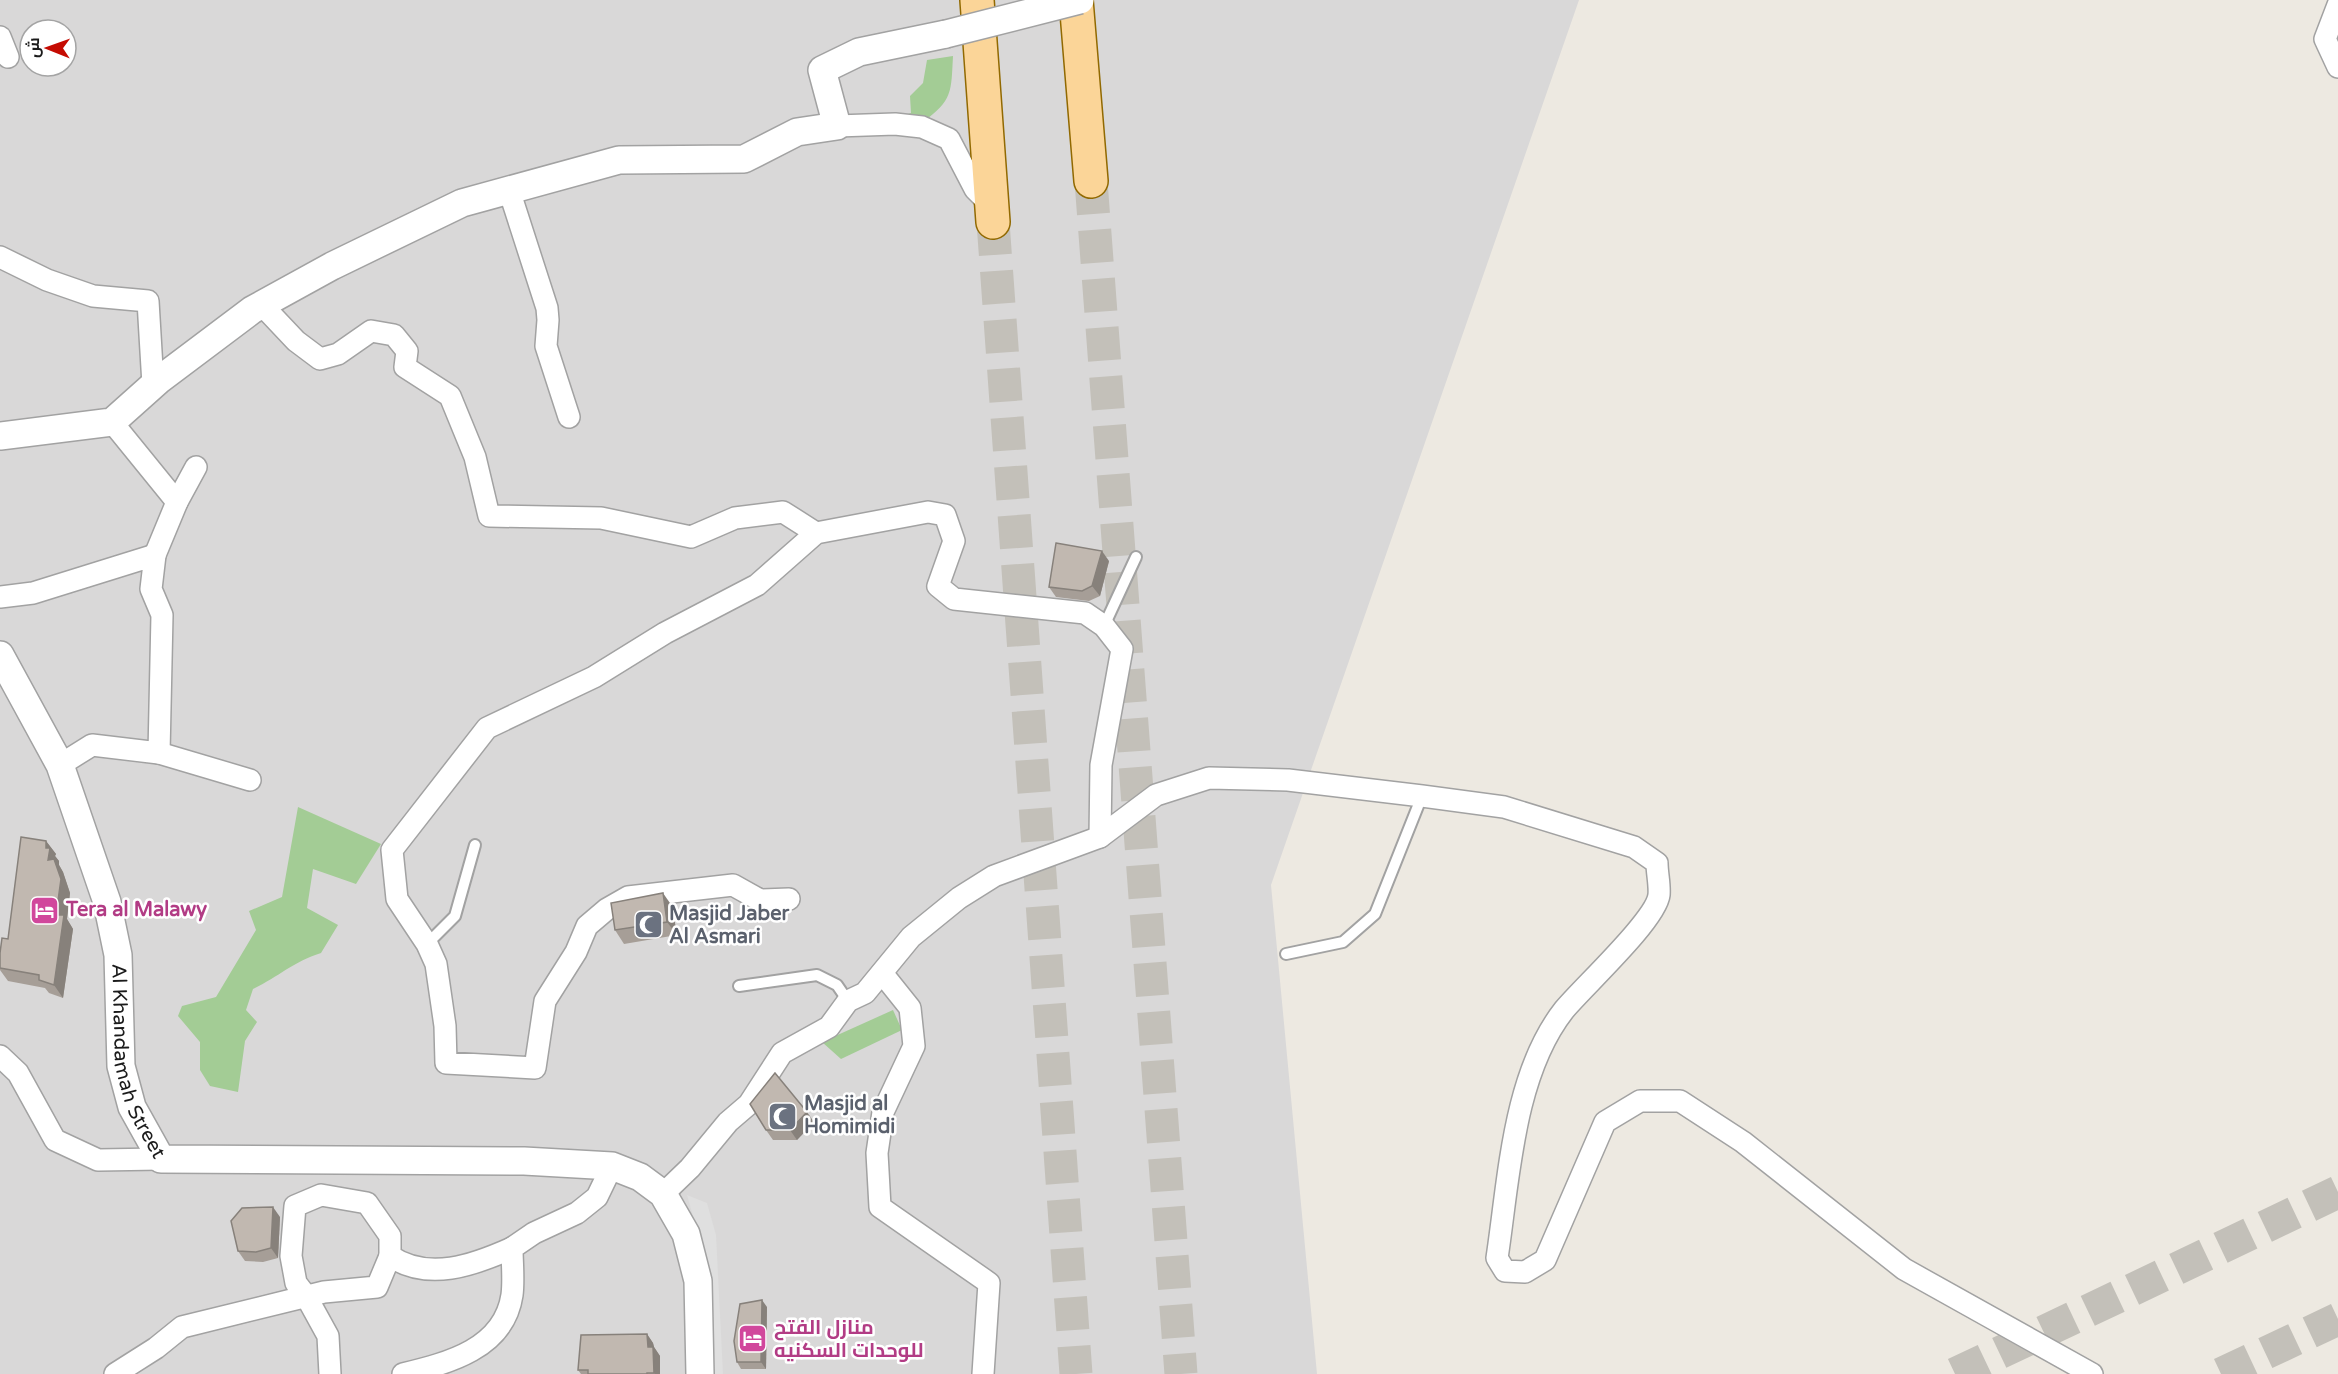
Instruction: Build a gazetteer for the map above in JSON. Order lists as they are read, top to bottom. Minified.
{"streets":{"street":["Al Khandamah Street"]},"places":{"hotel":["Tera al Malawy","منازل الفتح للوحدات السكنيه"],"mosque":["Masjid Jaber Al Asmari","Masjid al Homimidi"]},"north":"left"}
